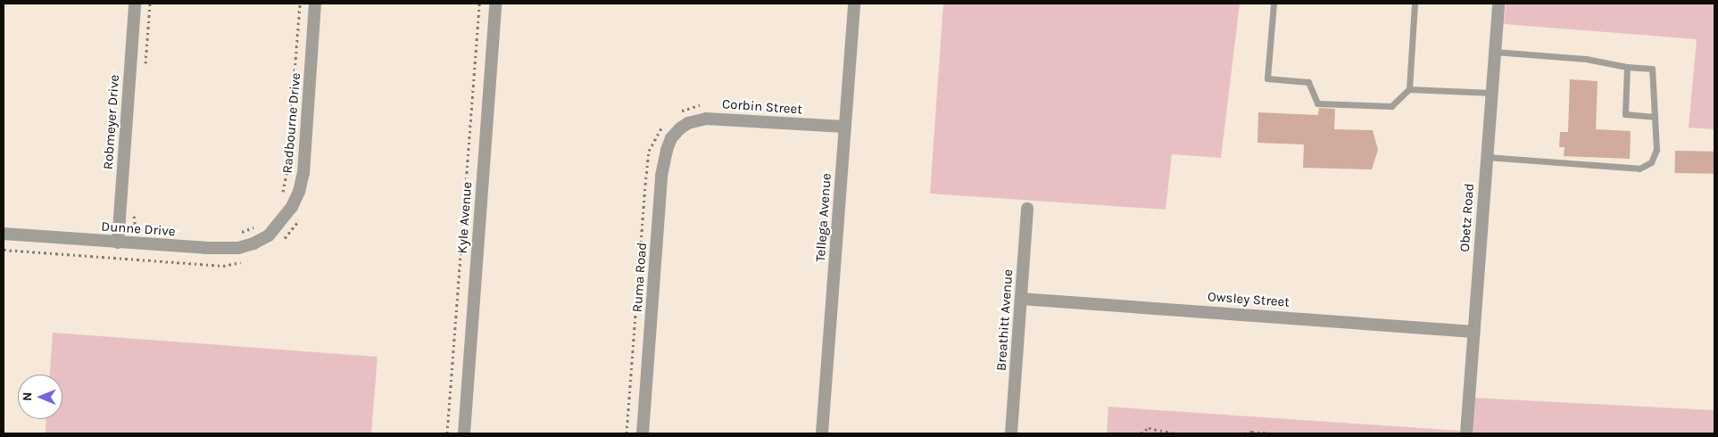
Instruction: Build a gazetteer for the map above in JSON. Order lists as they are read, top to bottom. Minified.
{"streets":{"street":["Corbin Street","Robmeyer Drive","Radbourne Drive","Kyle Avenue","Tellega Avenue","Obetz Road","Dunne Drive","Ruma Road","Owsley Street","Breathitt Avenue"]},"crossings":[["Corbin Street","Tellega Avenue"],["Corbin Street","Ruma Road"],["Robmeyer Drive","Dunne Drive"],["Radbourne Drive","Dunne Drive"],["Obetz Road","Owsley Street"],["Owsley Street","Breathitt Avenue"]],"north":"left"}
